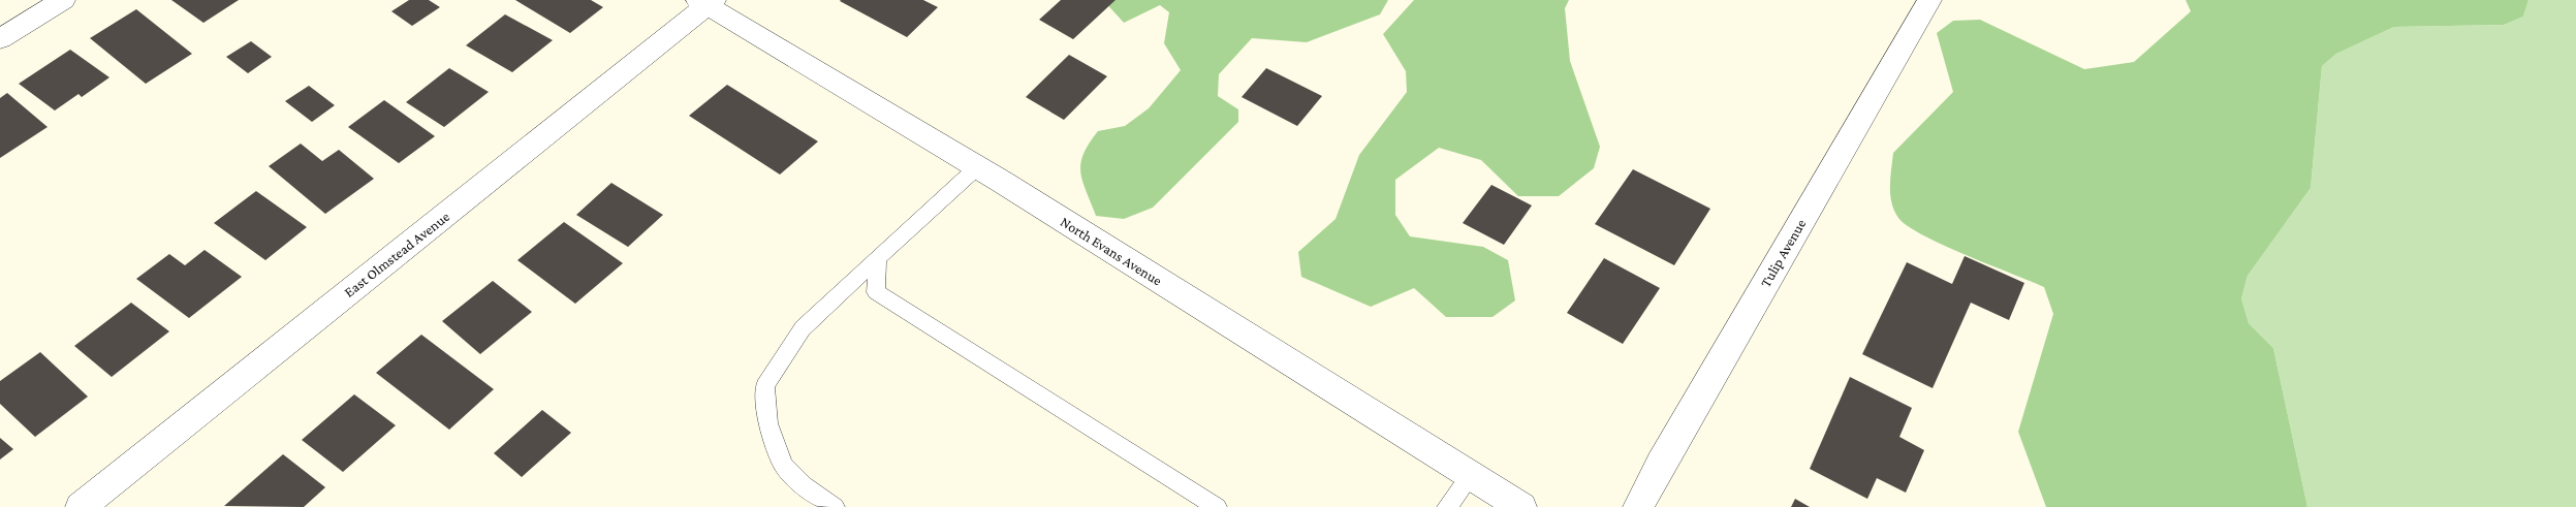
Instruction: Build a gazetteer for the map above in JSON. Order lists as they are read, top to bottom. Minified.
{"streets":{"street":["North Evans Avenue","Tulip Avenue","East Olmstead Avenue"]},"crossings":[["North Evans Avenue","East Olmstead Avenue"]]}
